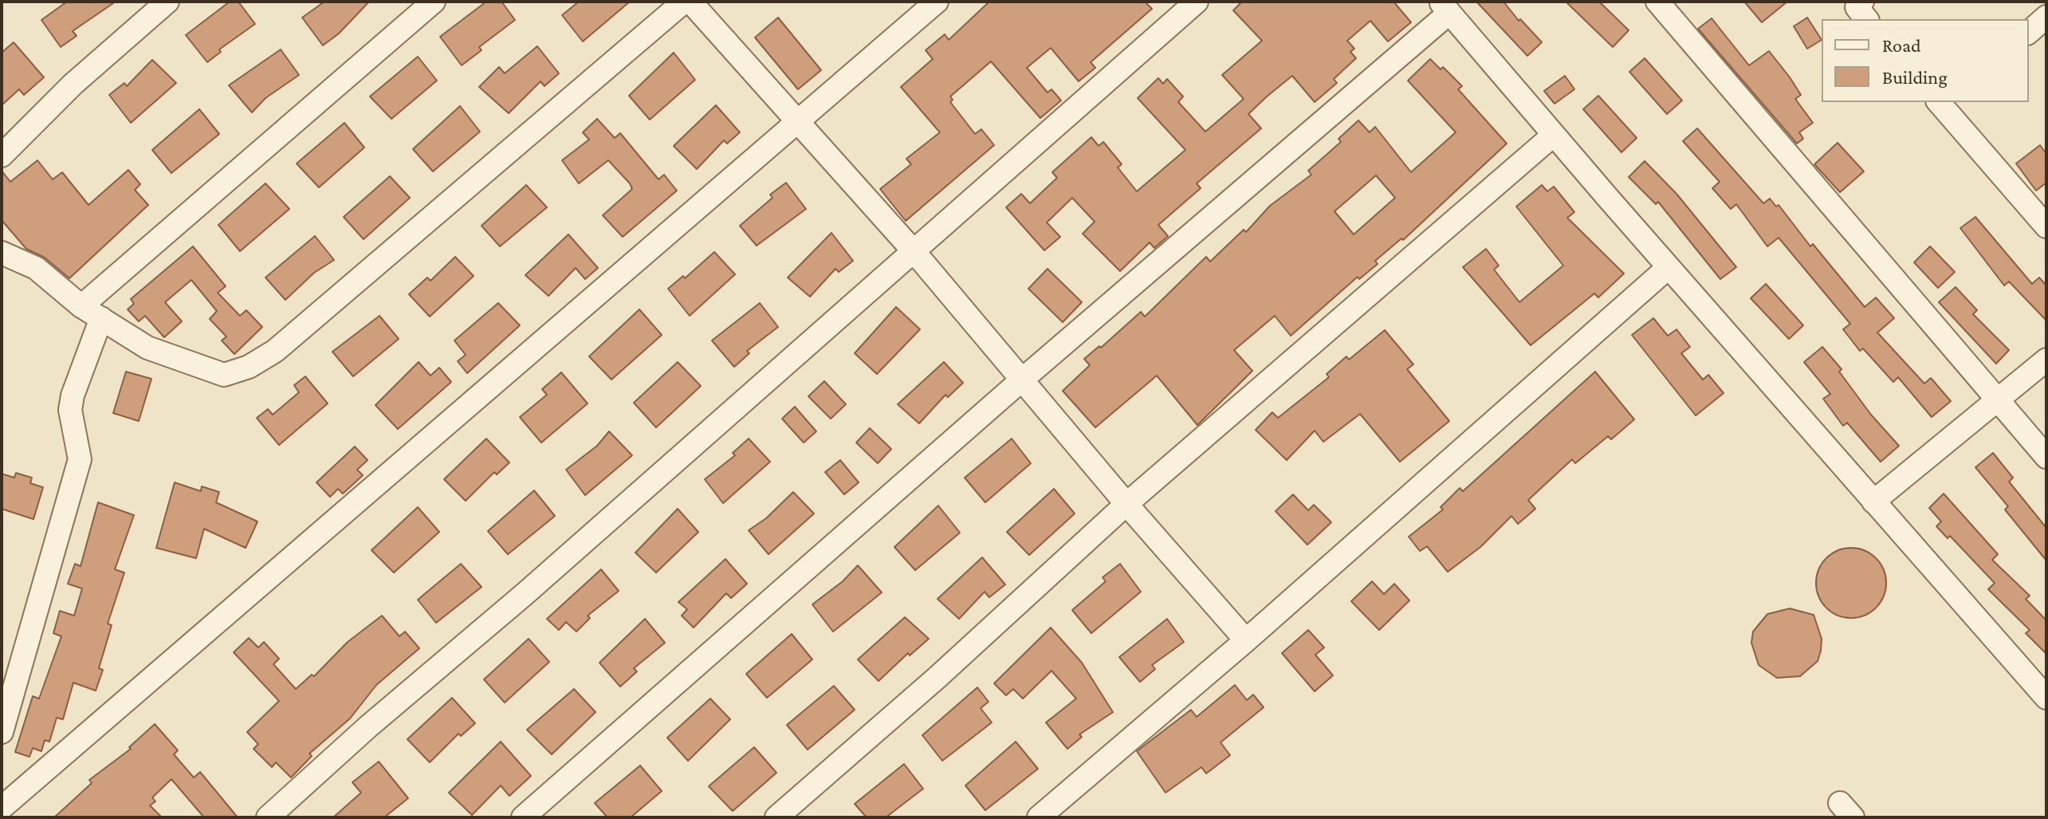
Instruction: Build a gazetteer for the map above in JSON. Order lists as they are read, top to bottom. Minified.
{"legend":["Road","Building"]}
